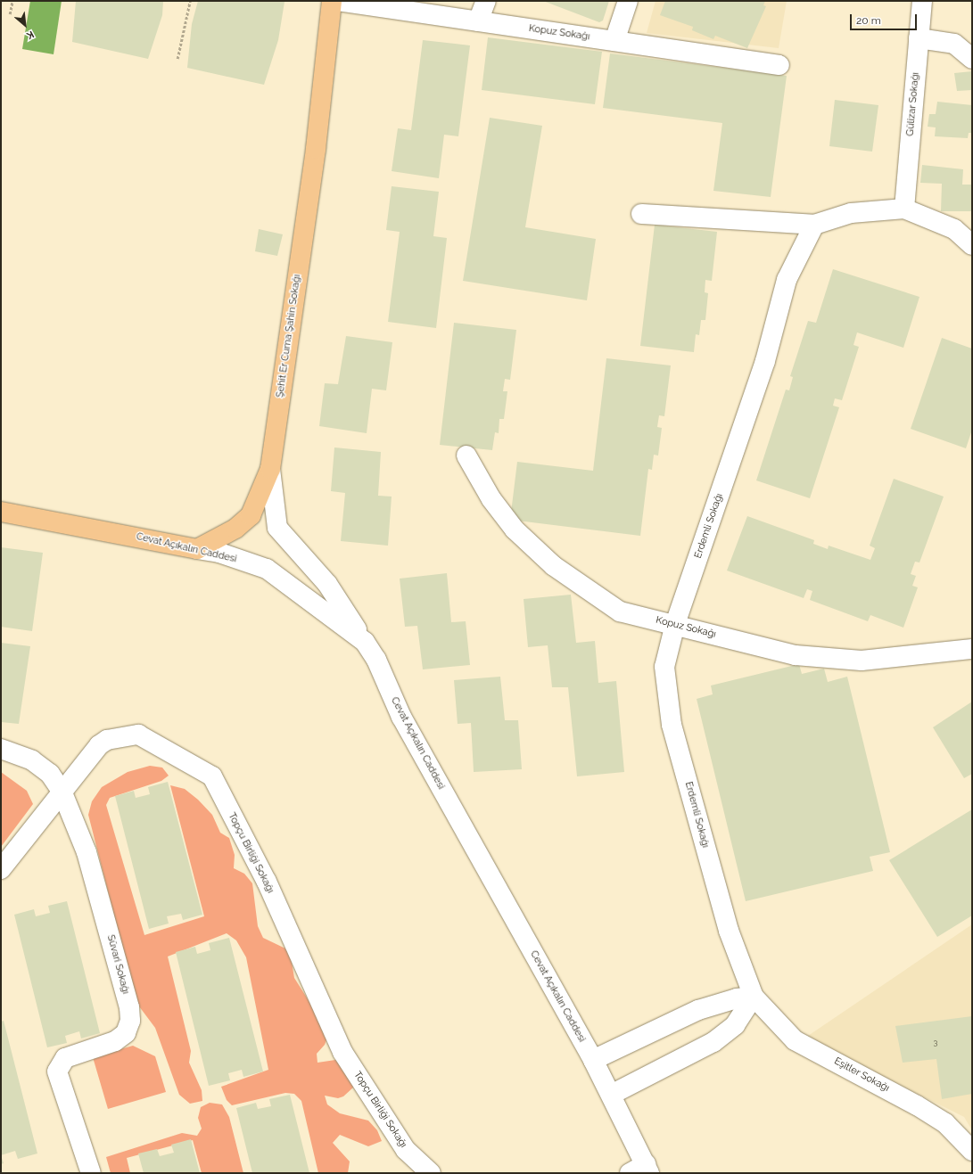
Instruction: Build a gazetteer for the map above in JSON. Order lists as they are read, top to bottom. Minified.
{"streets":{"main road":["Şehit Er Cuma Şahin Sokağı","Cevat Açıkalın Caddesi"],"street":["Kopuz Sokağı","Gülizar Sokağı","Erdemli Sokağı","Topçu Birliği Sokağı","Süvari Sokağı","Eşitler Sokağı"]},"crossings":[["Kopuz Sokağı","Erdemli Sokağı"],["Şehit Er Cuma Şahin Sokağı","Cevat Açıkalın Caddesi"],["Erdemli Sokağı","Eşitler Sokağı"],["Topçu Birliği Sokağı","Süvari Sokağı"]],"house_numbers":["3"],"scale_bar":"20 m","north":"bottom right"}
